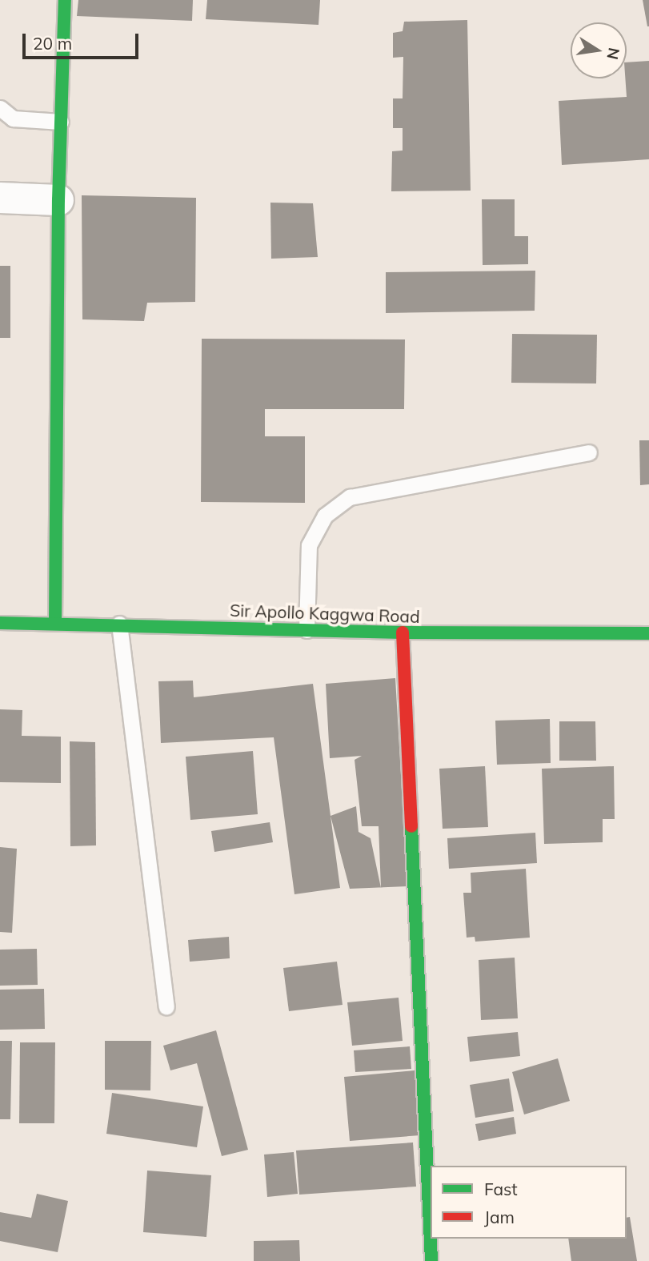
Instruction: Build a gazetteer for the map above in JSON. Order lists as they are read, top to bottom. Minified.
{"streets":{"street":["Sir Apollo Kaggwa Road"]},"legend":["Fast","Jam"],"scale_bar":"20 m","north":"right"}
